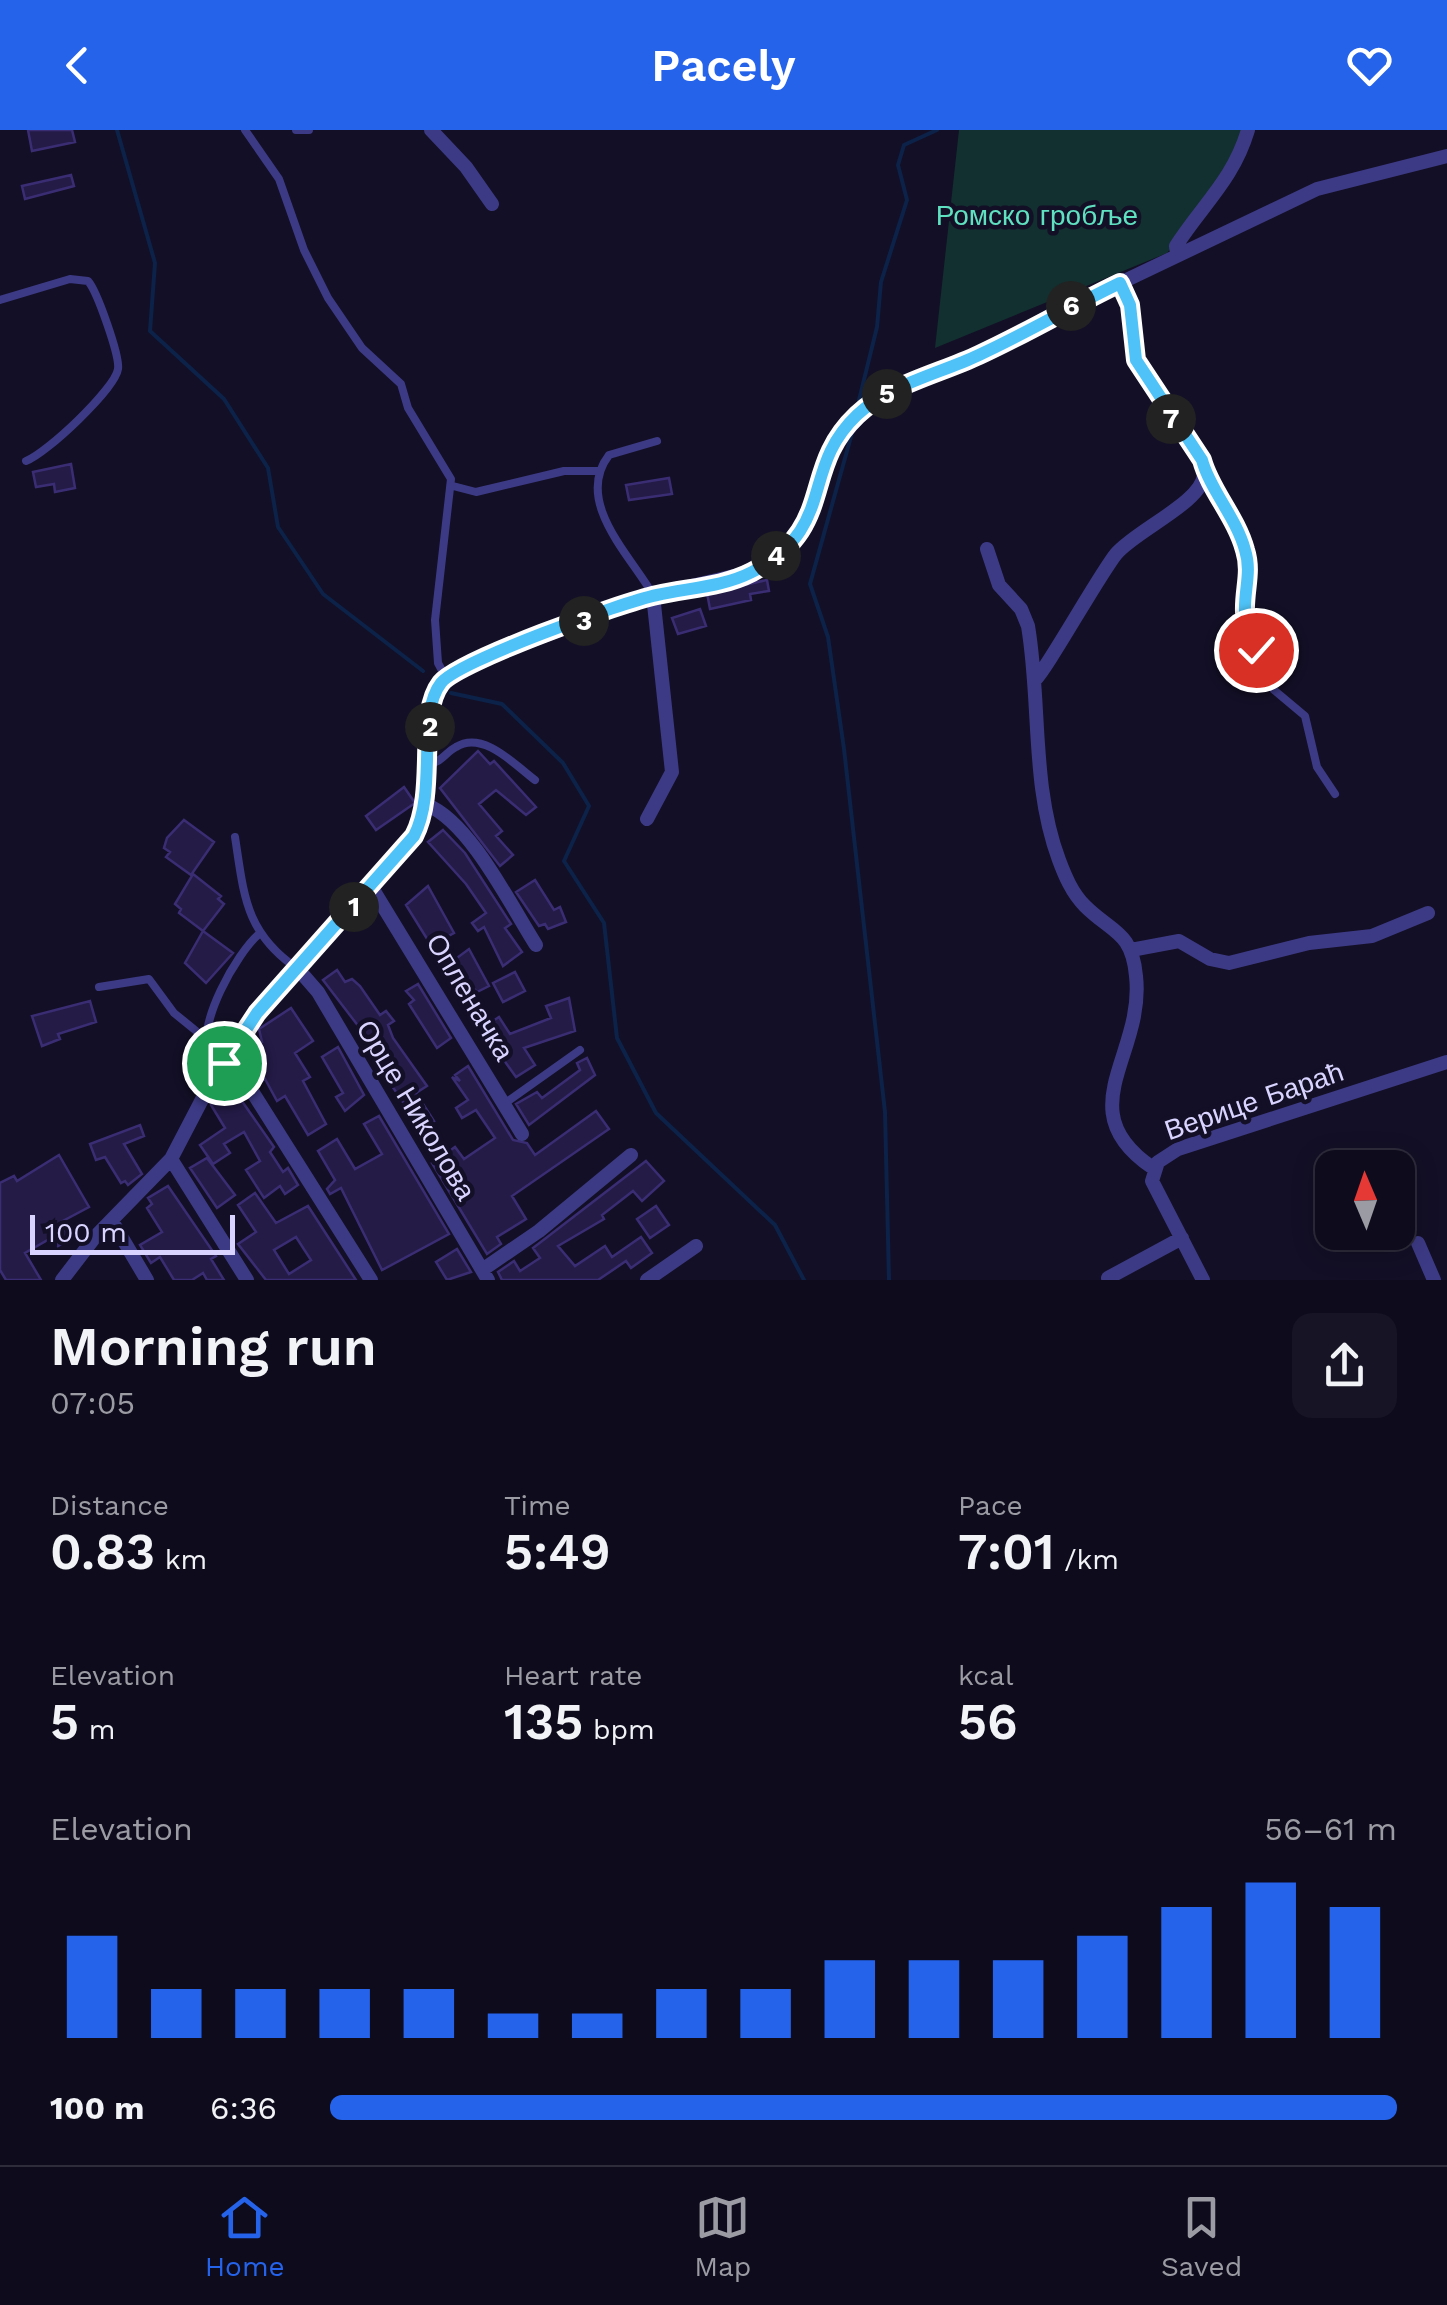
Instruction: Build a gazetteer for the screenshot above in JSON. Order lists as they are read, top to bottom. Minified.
{"streets":{"street":["Опленачка","Верице Бараћ","Орце Николова"]},"parks":["Ромско гробље"],"scale_bar":"100 m","north":"top","page":{"header":"Pacely","pins":["6","5","7","4","3","2","1"],"scale":"100 m","heading":["Morning run","07:05"],"stats":[["Distance","0.83 km"],["Time","5:49"],["Pace","7:01 /km"],["Elevation","5 m"],["Heart rate","135 bpm"],["kcal","56"]],"chart":["Elevation","56–61 m"],"list":[{"name":"100 m","note":"6:36"}],"tabs":["Home","Map","Saved"]}}
